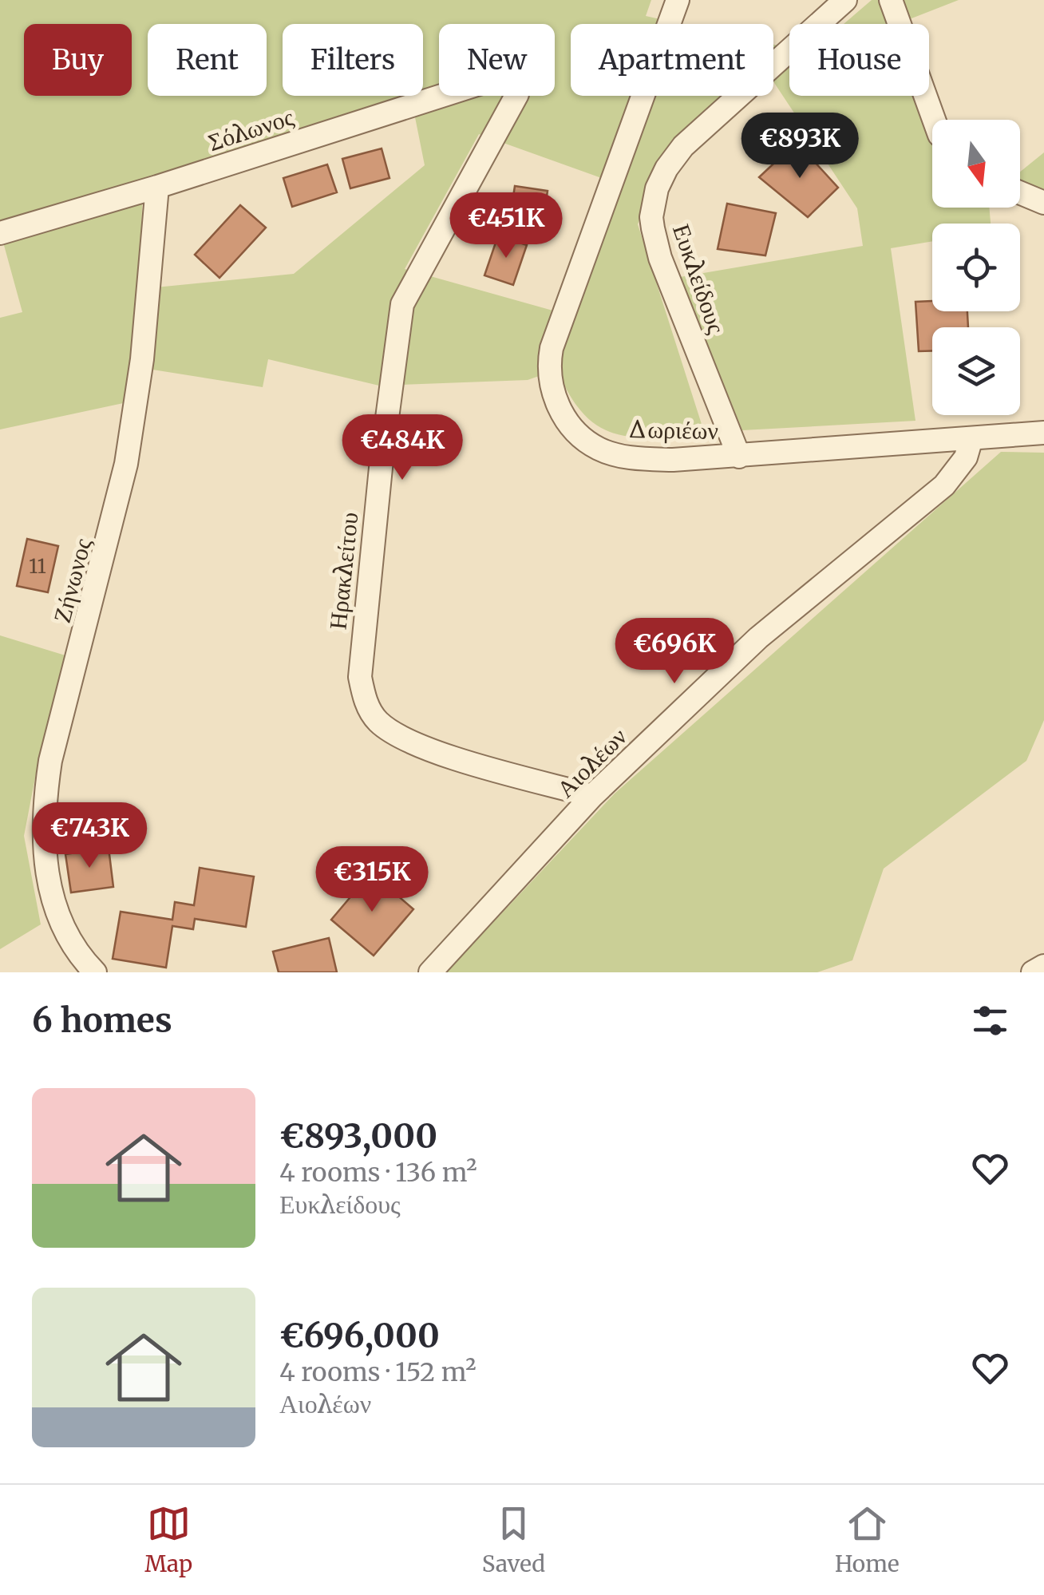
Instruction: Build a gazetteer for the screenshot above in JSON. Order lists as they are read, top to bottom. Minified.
{"streets":{"street":["Σόλωνος","Ευκλείδους","Δωριέων","Ηρακλείτου","Ζήνωνος","Αιολέων"]},"crossings":[["Σόλωνος","Ζήνωνος"],["Ευκλείδους","Δωριέων"],["Δωριέων","Αιολέων"],["Ηρακλείτου","Αιολέων"]],"house_numbers":["11"],"north":"bottom","page":{"chip":["Buy","Rent","Filters","New","Apartment","House"],"price":["€893K","€451K","€484K","€696K","€743K","€315K"],"heading":"6 homes","list":[{"name":"€893,000","note":"4 rooms · 136 m² · Ευκλείδους"},{"name":"€696,000","note":"4 rooms · 152 m² · Αιολέων"}],"tabs":["Map","Saved","Home"]}}
